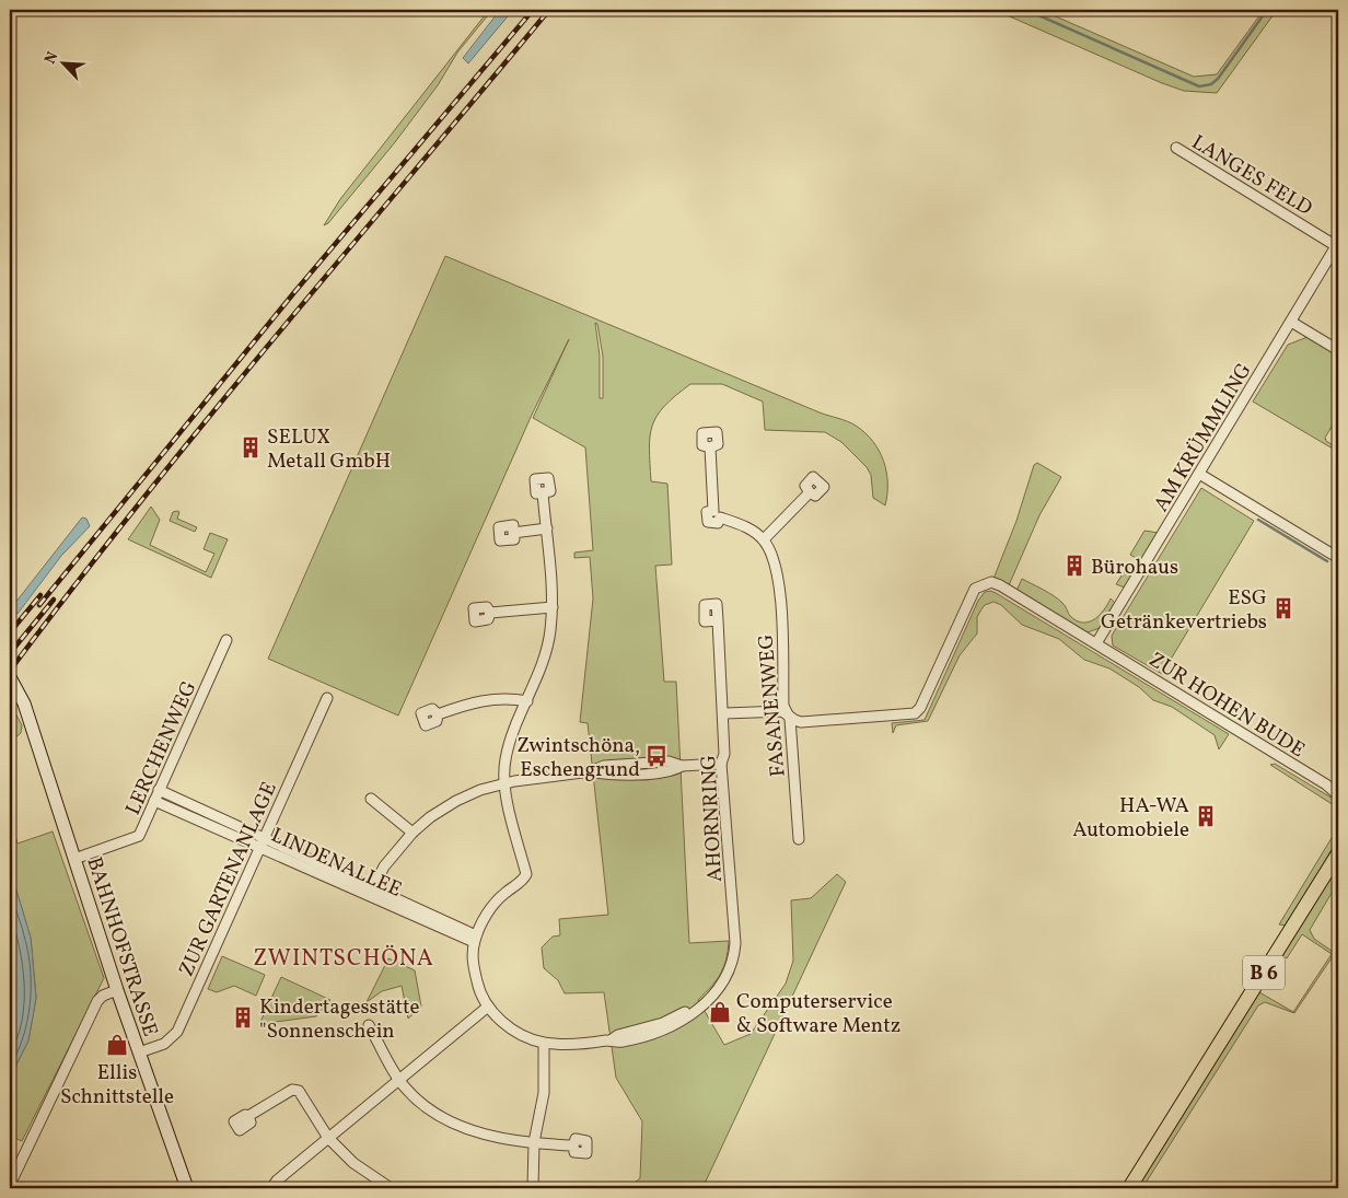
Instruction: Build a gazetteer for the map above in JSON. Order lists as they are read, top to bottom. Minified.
{"streets":{"main road":["B 6"],"street":["LANGES FELD","AM KRÜMMLING","ZUR HOHEN BUDE","FASANENWEG","LERCHENWEG","AHORNRING","LINDENALLEE","ZUR GARTENANLAGE","BAHNHOFSTRASSE"]},"crossings":[["LANGES FELD","AM KRÜMMLING"],["AM KRÜMMLING","ZUR HOHEN BUDE"],["ZUR HOHEN BUDE","FASANENWEG"],["LERCHENWEG","LINDENALLEE"],["LERCHENWEG","BAHNHOFSTRASSE"],["AHORNRING","LINDENALLEE"],["LINDENALLEE","ZUR GARTENANLAGE"],["ZUR GARTENANLAGE","BAHNHOFSTRASSE"]],"districts":["ZWINTSCHÖNA"],"places":{"building":["SELUX Metall GmbH","Bürohaus","ESG Getränkevertriebs","HA-WA Automobiele","Kindertagesstätte \"Sonnenschein"],"bus stop":["Zwintschöna, Eschengrund"],"shop":["Computerservice & Software Mentz","Ellis Schnittstelle"]},"north":"top left"}
